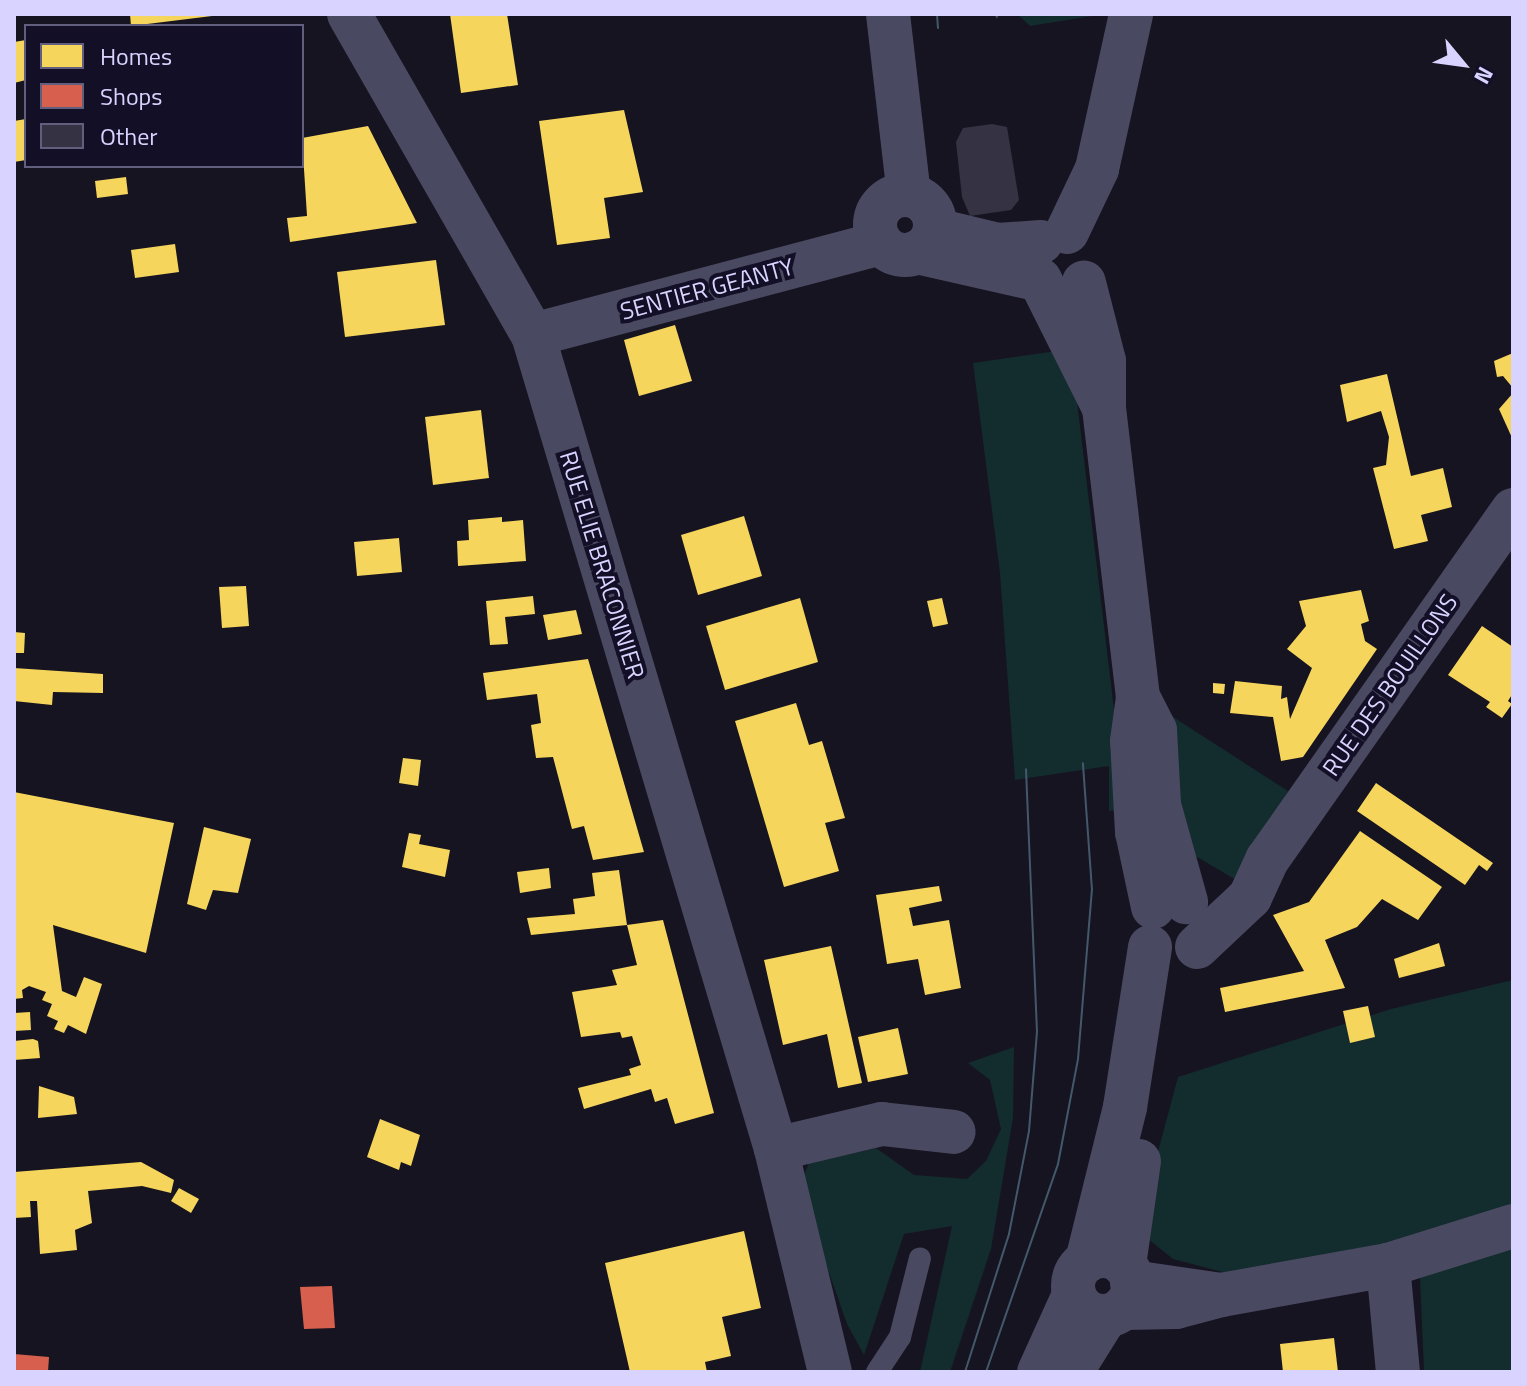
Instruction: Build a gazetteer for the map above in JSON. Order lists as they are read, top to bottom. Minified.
{"streets":{"street":["SENTIER GEANTY","RUE ELIE BRACONNIER","RUE DES BOUILLONS"]},"crossings":[["SENTIER GEANTY","RUE ELIE BRACONNIER"]],"legend":["Homes","Shops","Other"],"north":"bottom right"}
